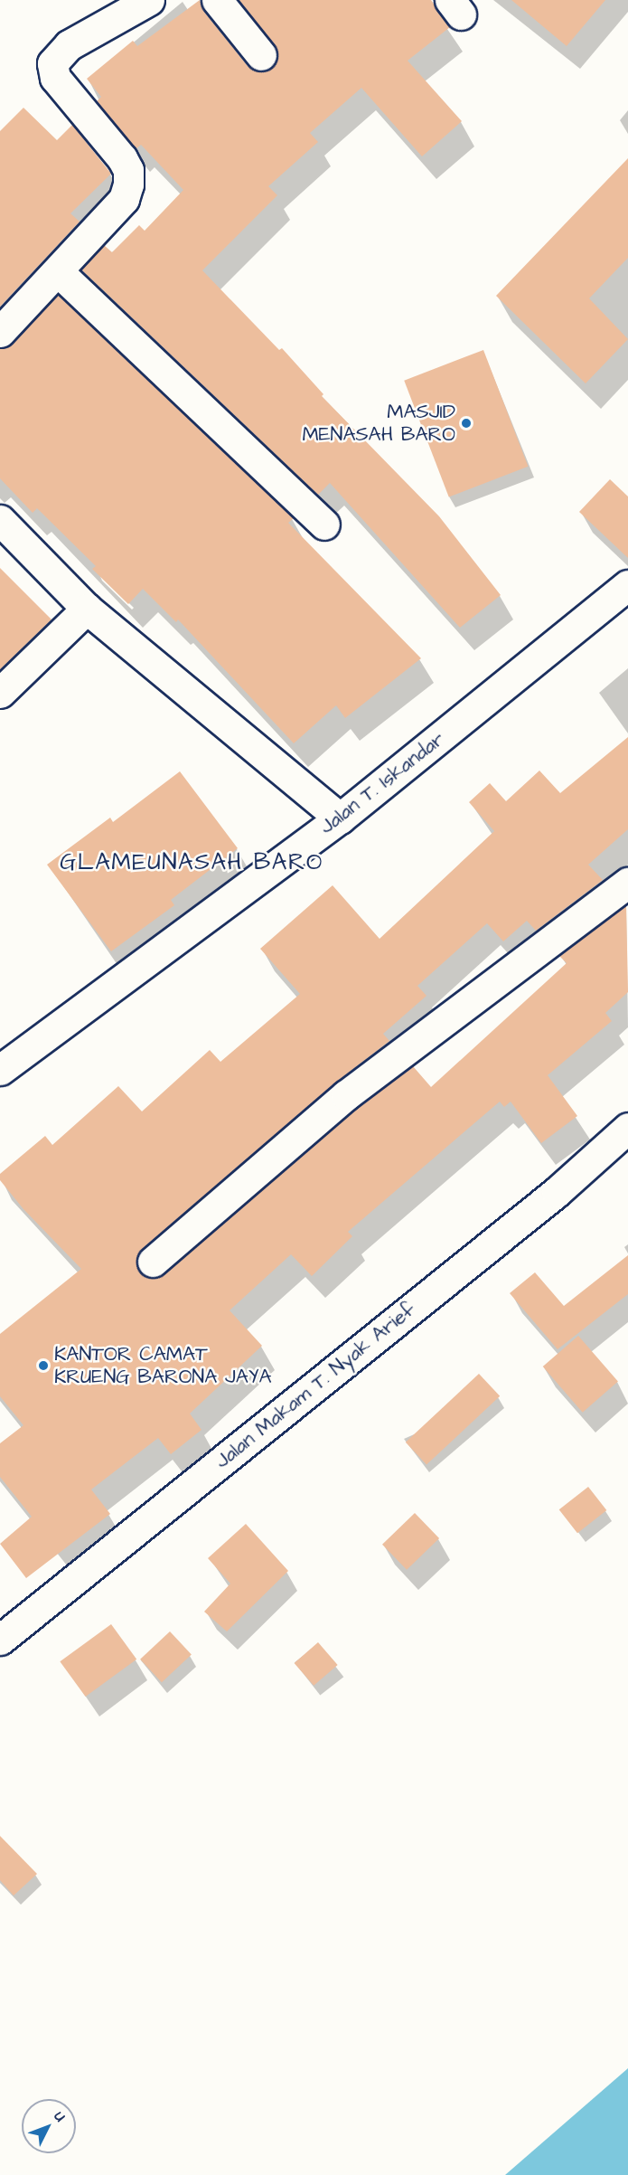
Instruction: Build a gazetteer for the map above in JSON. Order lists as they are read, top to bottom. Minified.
{"streets":{"street":["Jalan T. Iskandar","Jalan Makam T. Nyak Arief"]},"districts":["GLAMEUNASAH BARO"],"places":["MASJID MENASAH BARO","KANTOR CAMAT KRUENG BARONA JAYA"],"north":"top right"}
